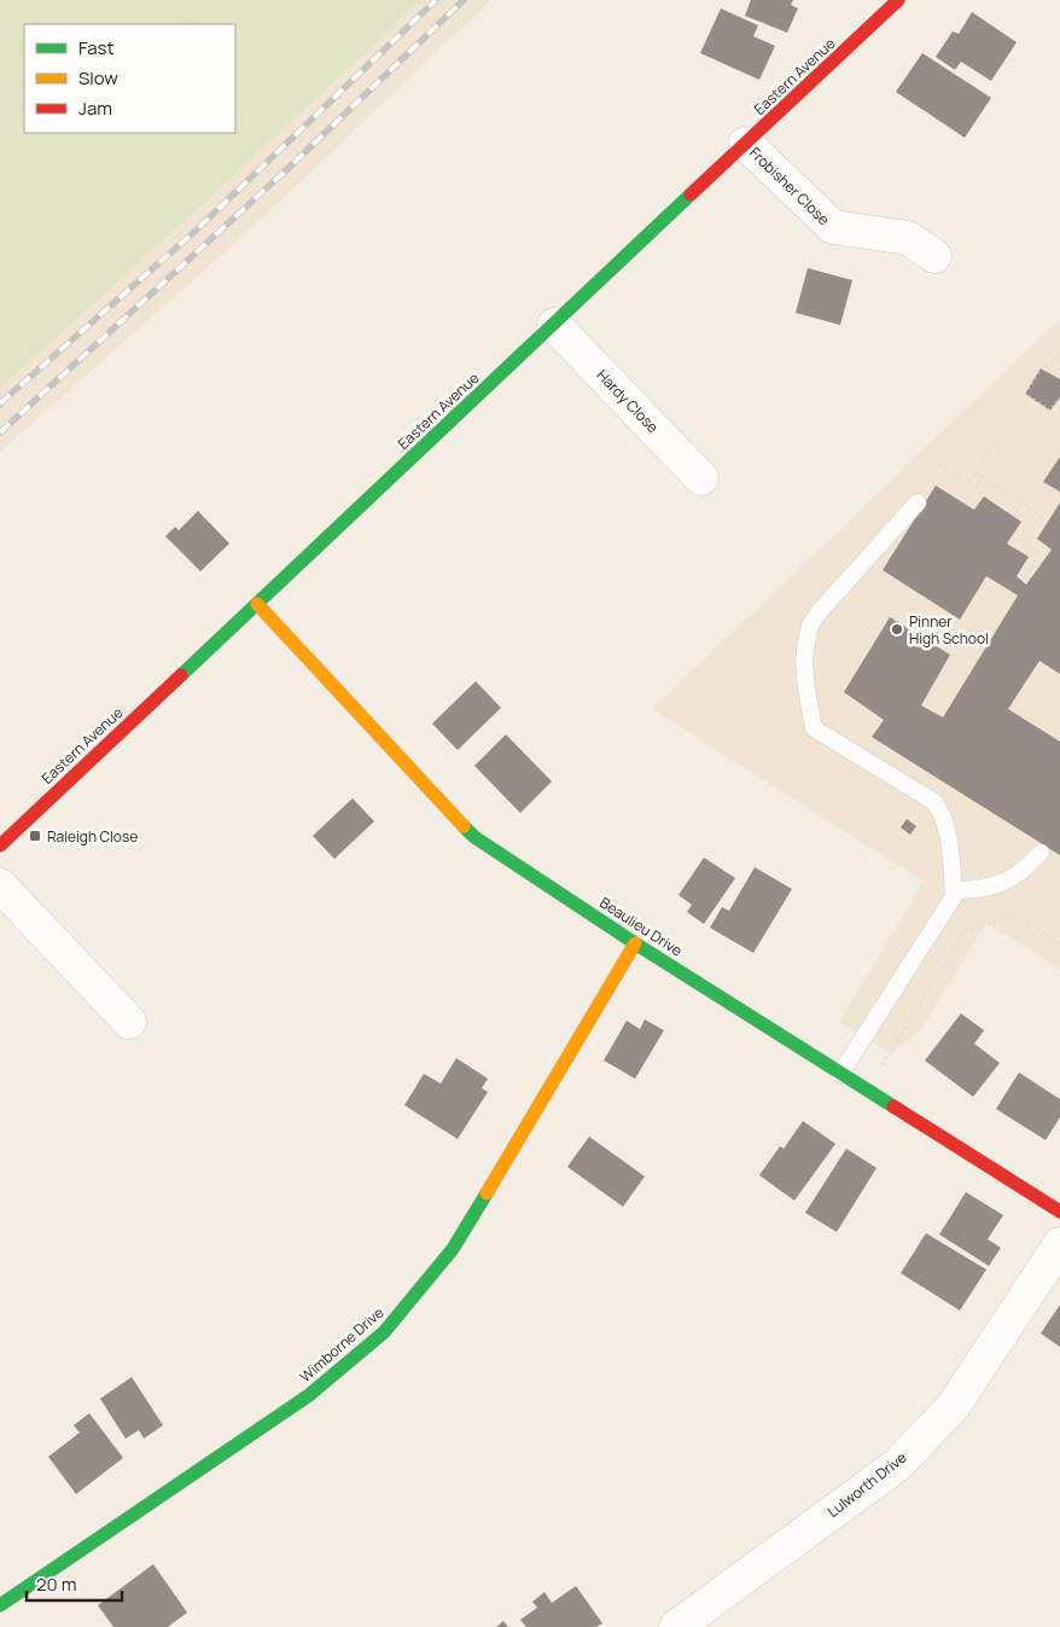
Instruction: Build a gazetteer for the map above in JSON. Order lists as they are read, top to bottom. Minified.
{"streets":{"street":["Eastern Avenue","Frobisher Close","Hardy Close","Beaulieu Drive","Wimborne Drive","Lulworth Drive"]},"crossings":[["Eastern Avenue","Frobisher Close"],["Eastern Avenue","Hardy Close"],["Eastern Avenue","Beaulieu Drive"],["Beaulieu Drive","Wimborne Drive"]],"places":{"other":["Pinner High School"],"transit":["Raleigh Close"]},"legend":["Fast","Slow","Jam"],"scale_bar":"20 m"}
